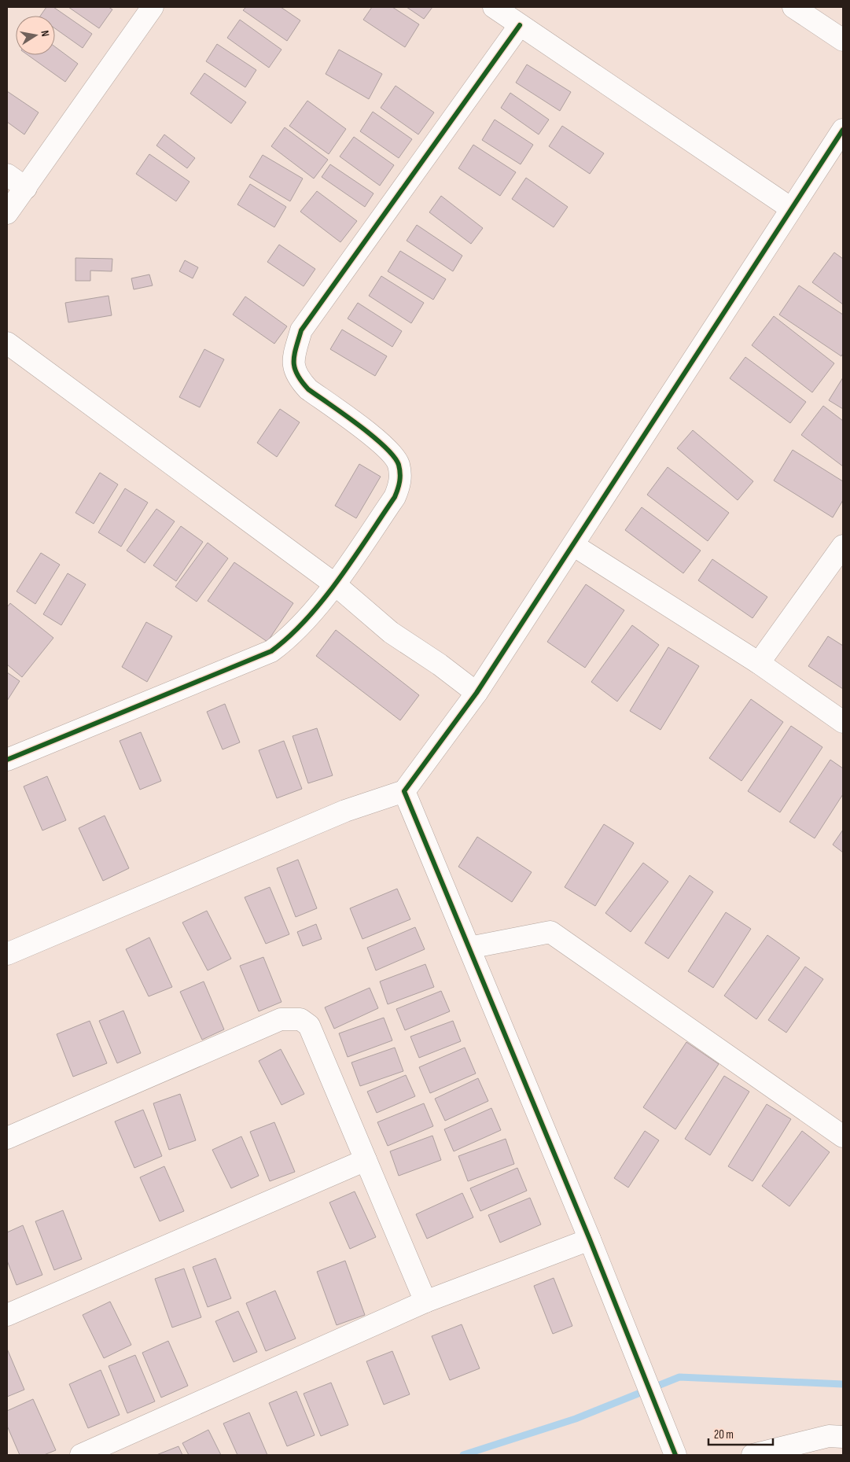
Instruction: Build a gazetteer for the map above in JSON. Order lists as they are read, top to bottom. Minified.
{"scale_bar":"20 m","north":"right"}
